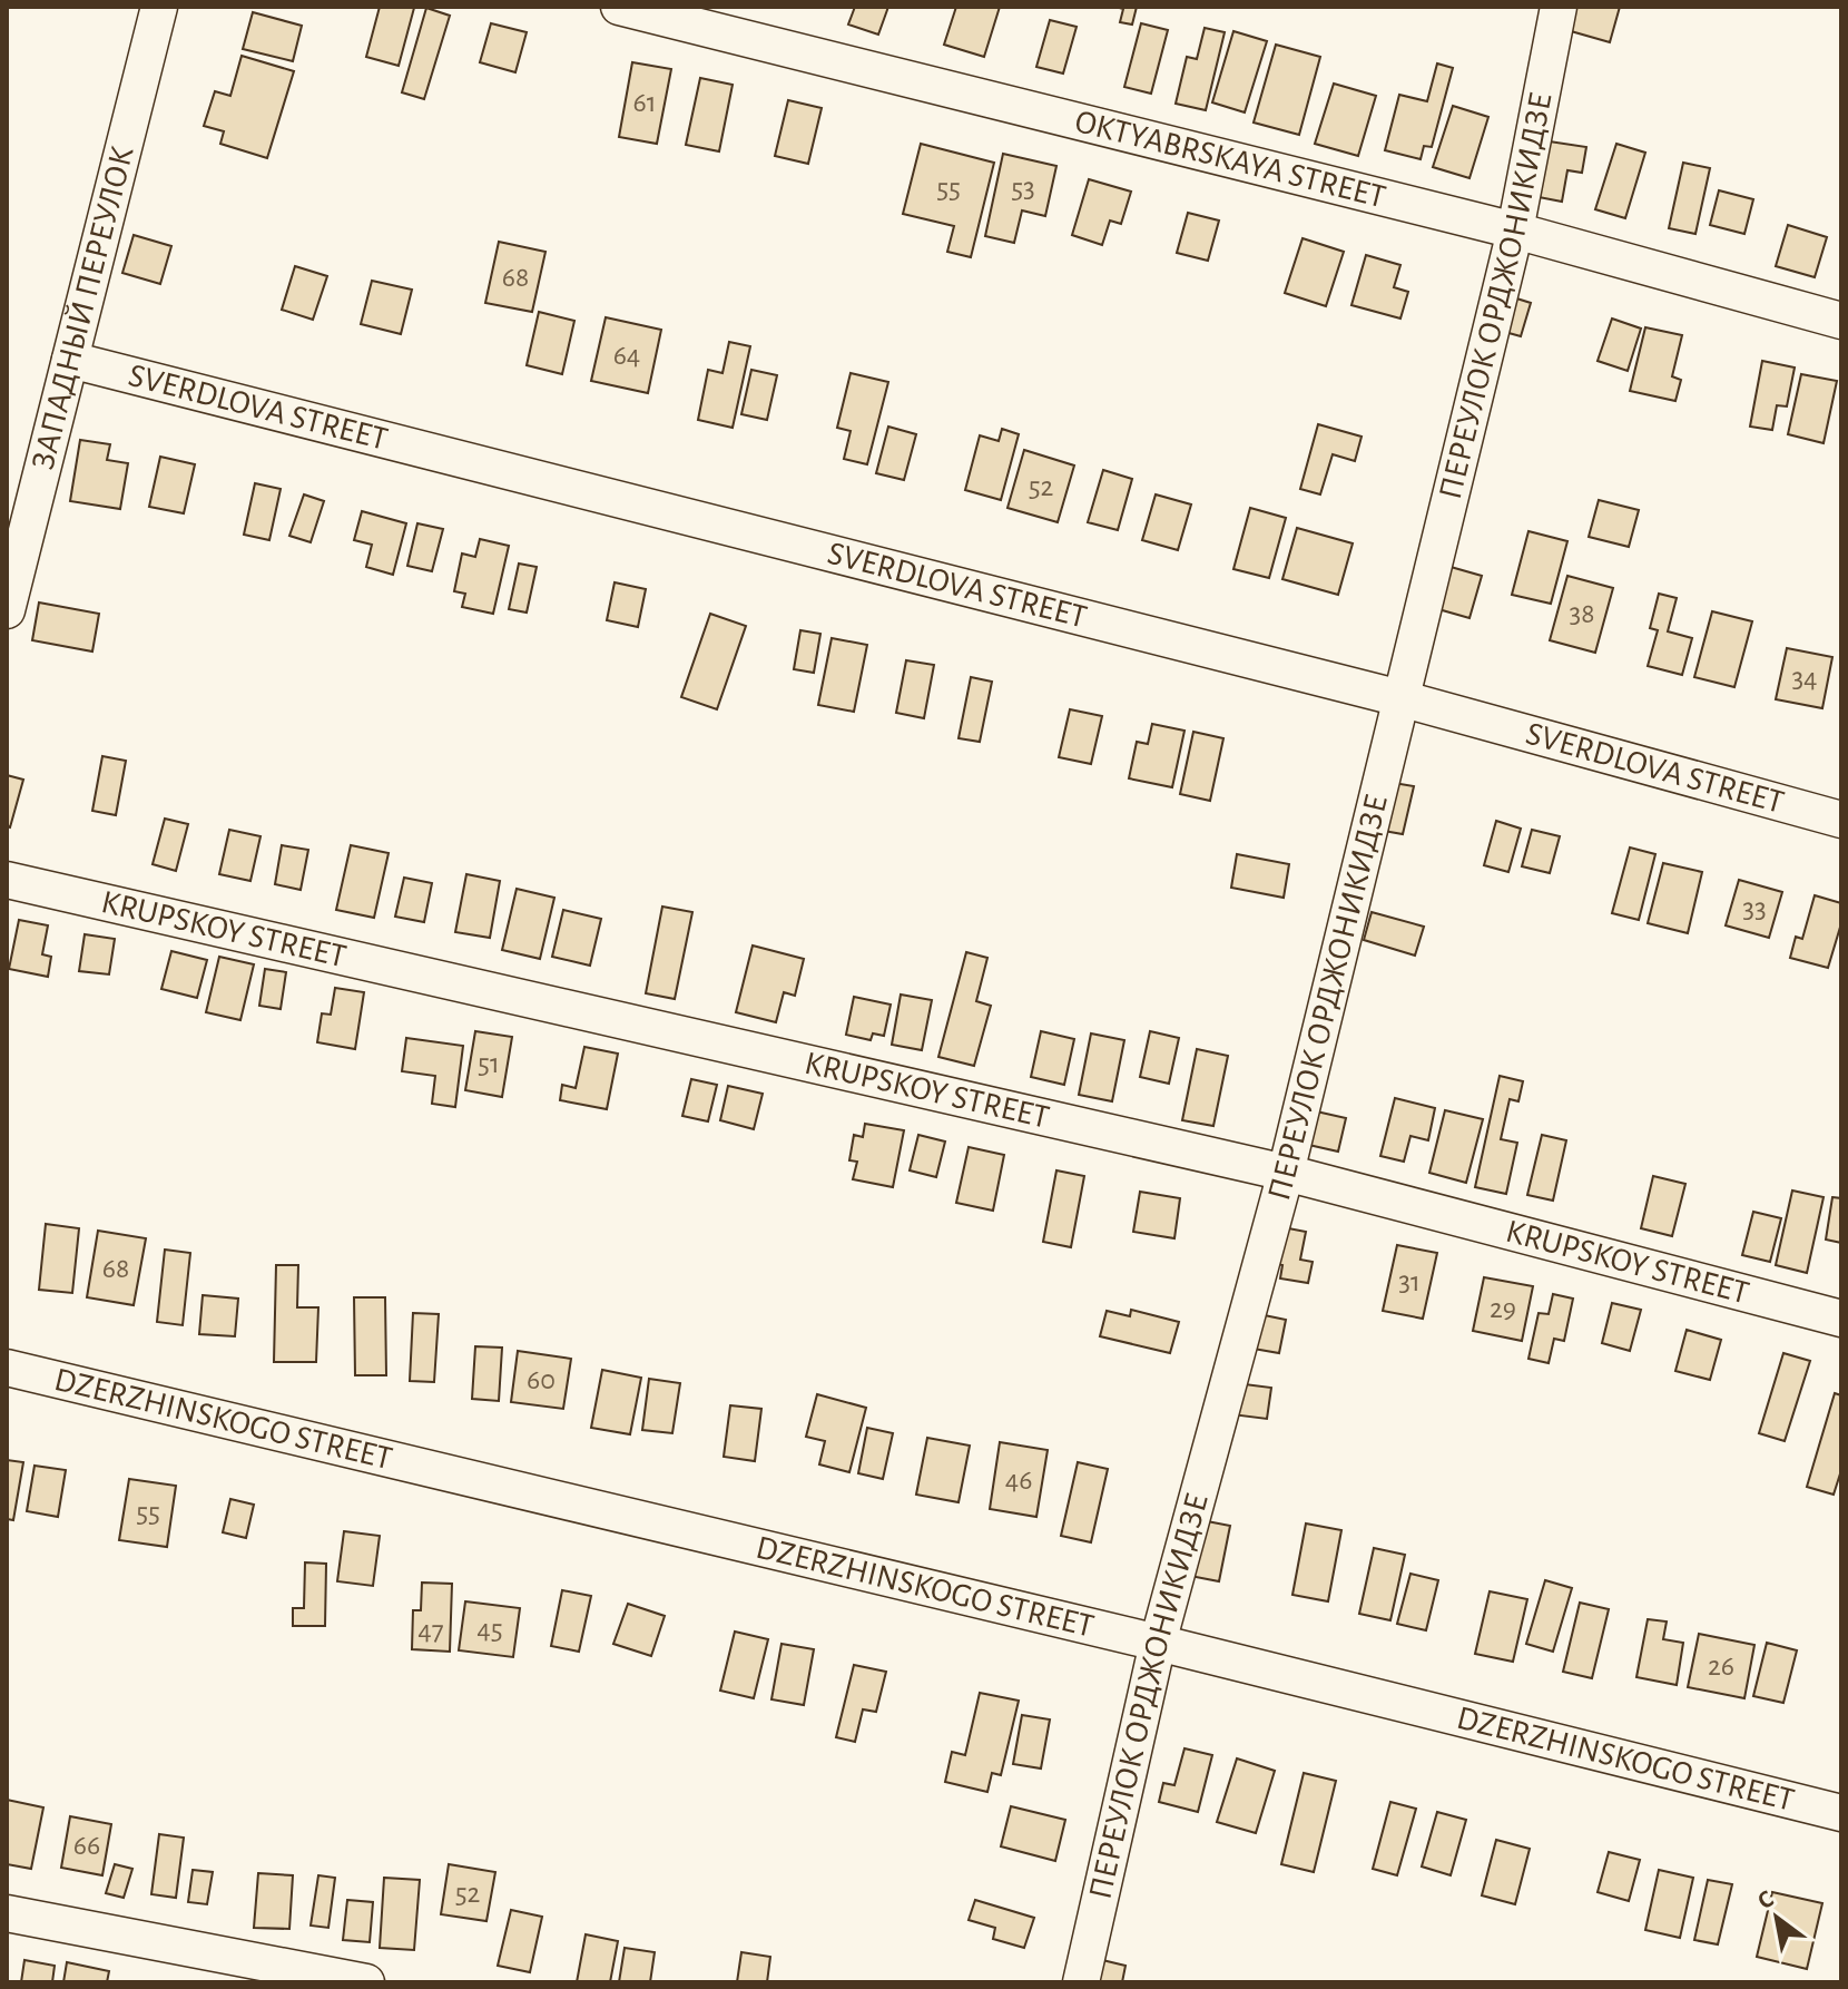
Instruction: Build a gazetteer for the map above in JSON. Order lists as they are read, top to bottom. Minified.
{"streets":{"street":["OKTYABRSKAYA STREET","ПЕРЕУЛОК ОРДЖОНИКИДЗЕ","ЗАПАДНЫЙ ПЕРЕУЛОК","SVERDLOVA STREET","KRUPSKOY STREET","DZERZHINSKOGO STREET"]},"crossings":[["OKTYABRSKAYA STREET","ПЕРЕУЛОК ОРДЖОНИКИДЗЕ"],["ПЕРЕУЛОК ОРДЖОНИКИДЗЕ","SVERDLOVA STREET"],["ПЕРЕУЛОК ОРДЖОНИКИДЗЕ","KRUPSKOY STREET"],["ПЕРЕУЛОК ОРДЖОНИКИДЗЕ","DZERZHINSKOGO STREET"],["ЗАПАДНЫЙ ПЕРЕУЛОК","SVERDLOVA STREET"]],"house_numbers":["61","55","53","68","64","52","38","34","33","51","68","31","29","60","46","55","45","47","26","66","52"],"north":"top left"}
